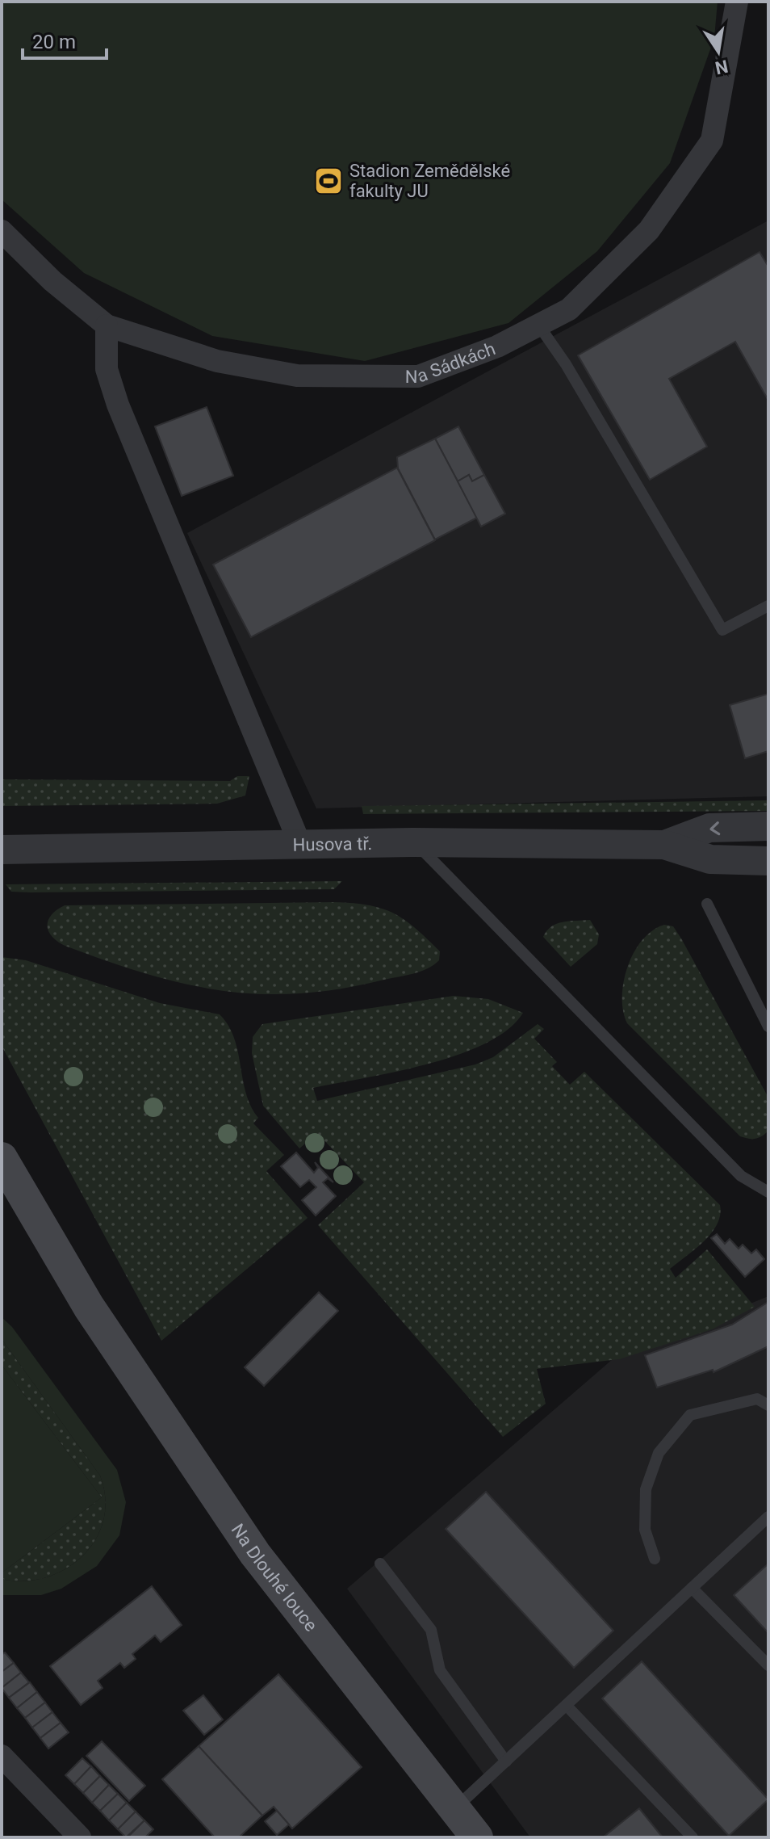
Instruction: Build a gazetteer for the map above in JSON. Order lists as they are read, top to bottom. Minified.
{"streets":{"main road":["Na Dlouhé louce"],"street":["Na Sádkách","Husova tř."]},"places":{"sports":["Stadion Zemědělské fakulty JU"]},"scale_bar":"20 m","north":"bottom"}
